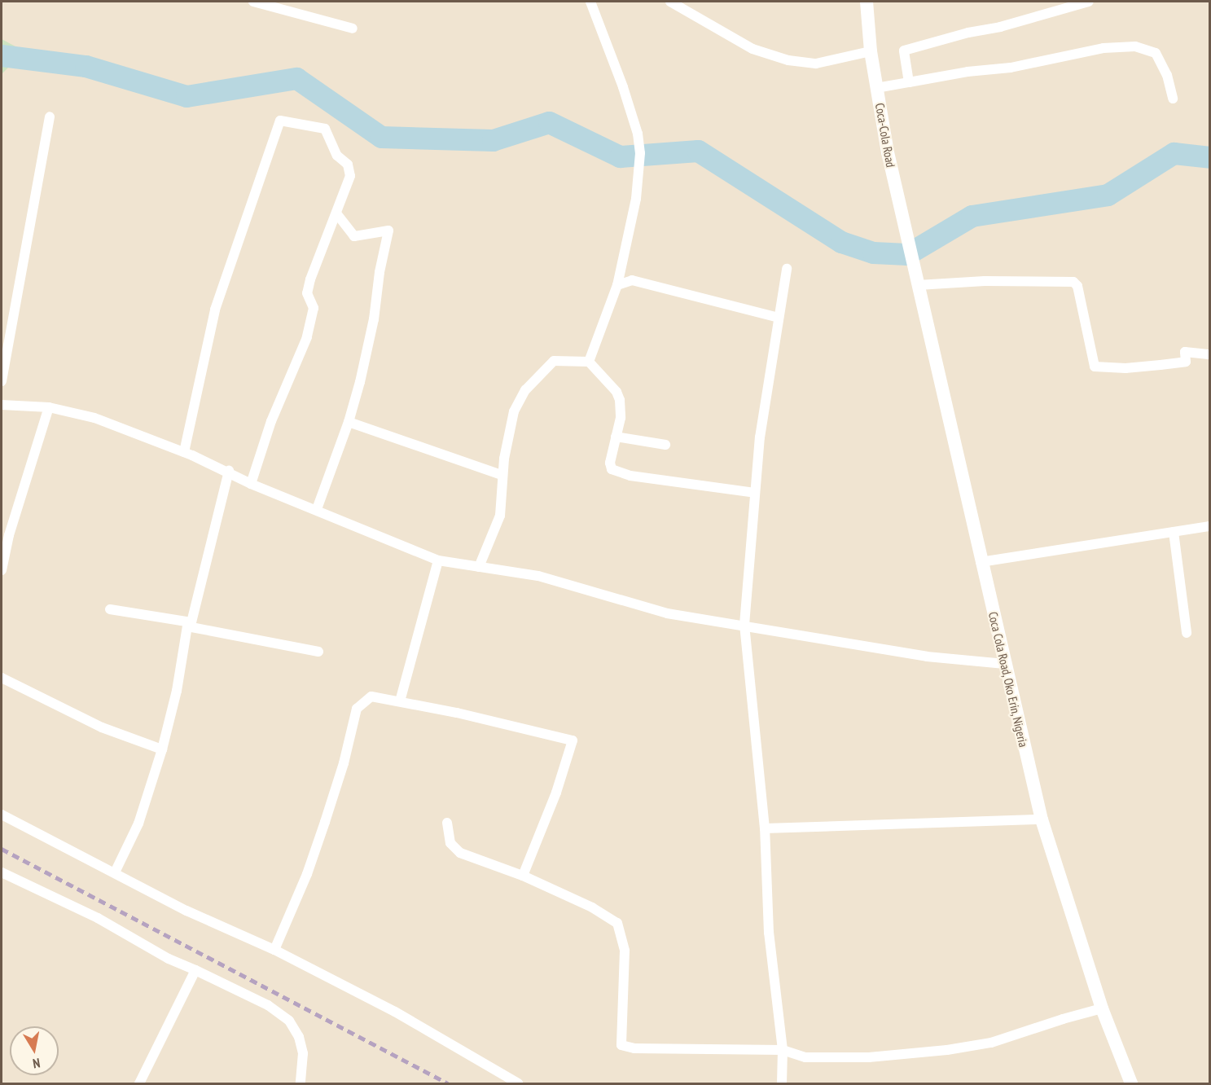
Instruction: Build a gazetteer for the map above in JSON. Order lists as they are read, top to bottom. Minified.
{"streets":{"street":["Coca-Cola Road","Coca Cola Road, Oko Erin, Nigeria"]},"crossings":[["Coca-Cola Road","Coca Cola Road, Oko Erin, Nigeria"]],"north":"bottom"}
